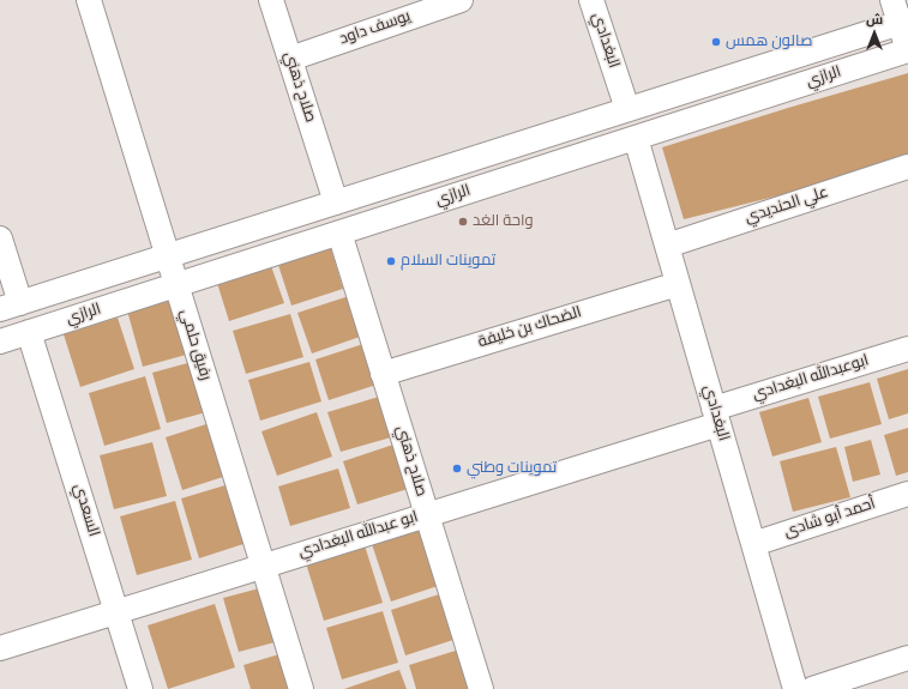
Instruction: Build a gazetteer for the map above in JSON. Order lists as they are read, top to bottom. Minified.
{"streets":{"street":["يوسف داود","البغدادي","الرازي","صلاح ذهني","علي الحنديدي","الضحاك بن خليفة","رفيق حلمي","ابوعبدالله البغدادي","السعدي","أحمد أبو شادى","ابو عبدالله البغدادي"]},"crossings":[["يوسف داود","صلاح ذهني"],["البغدادي","الرازي"],["البغدادي","علي الحنديدي"],["البغدادي","الضحاك بن خليفة"],["البغدادي","ابوعبدالله البغدادي"],["البغدادي","أحمد أبو شادى"],["البغدادي","ابو عبدالله البغدادي"],["الرازي","صلاح ذهني"],["الرازي","رفيق حلمي"],["الرازي","السعدي"],["صلاح ذهني","الضحاك بن خليفة"],["صلاح ذهني","ابو عبدالله البغدادي"],["رفيق حلمي","ابو عبدالله البغدادي"],["ابوعبدالله البغدادي","ابو عبدالله البغدادي"],["السعدي","ابو عبدالله البغدادي"]],"places":["صالون همس","واحة الغد","تموينات السلام","تموينات وطني"],"north":"top"}
